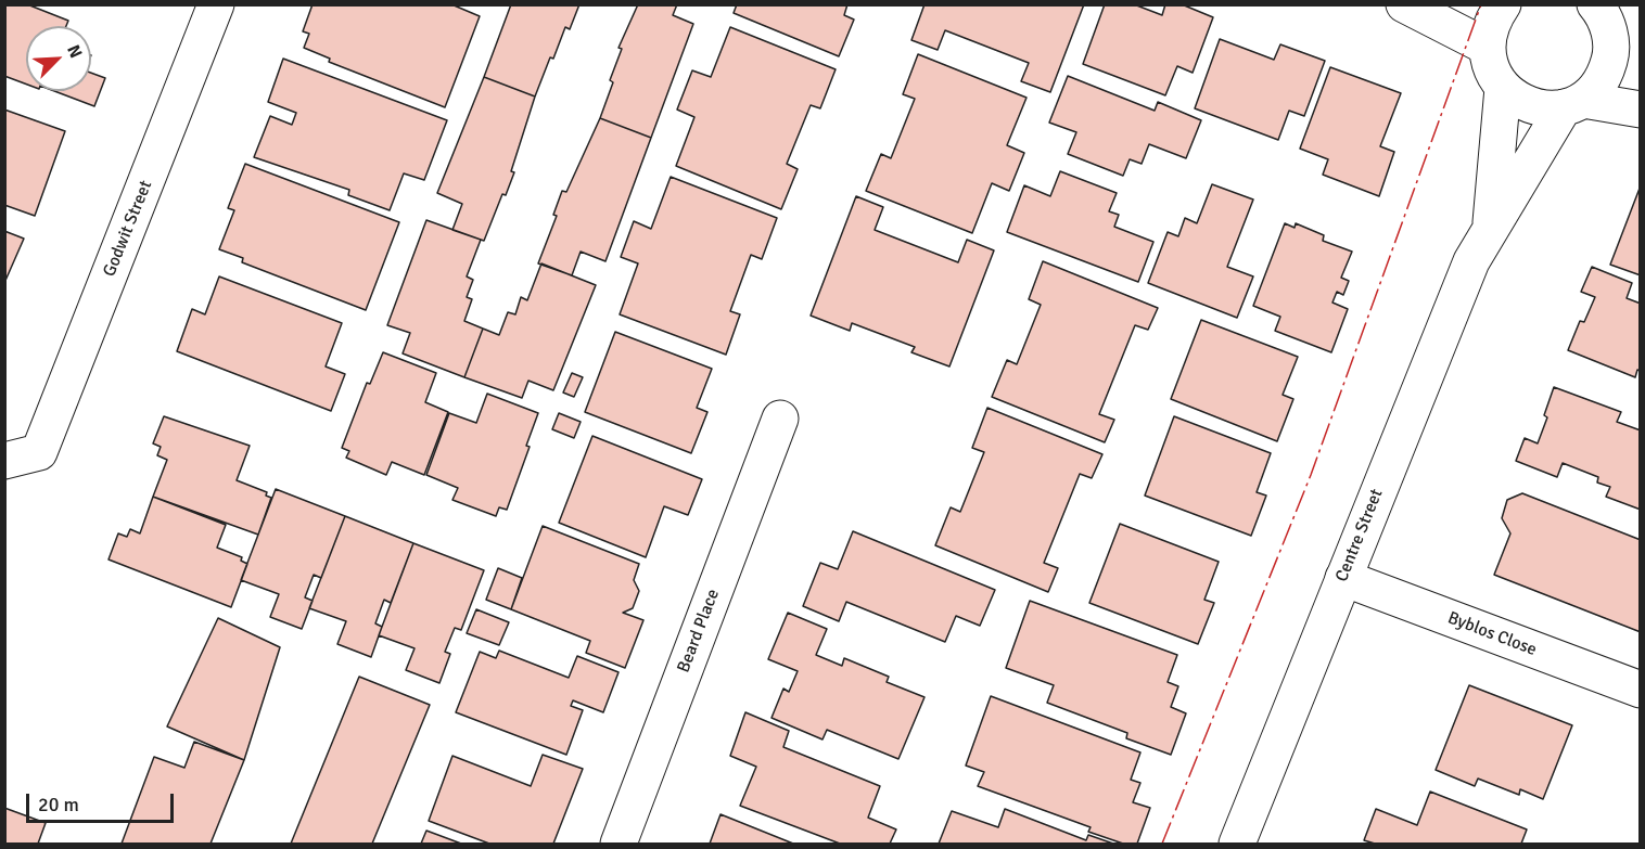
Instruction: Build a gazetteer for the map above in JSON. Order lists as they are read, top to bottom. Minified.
{"streets":{"street":["Godwit Street","Centre Street","Beard Place","Byblos Close"]},"crossings":[["Centre Street","Byblos Close"]],"scale_bar":"20 m","north":"top right"}
